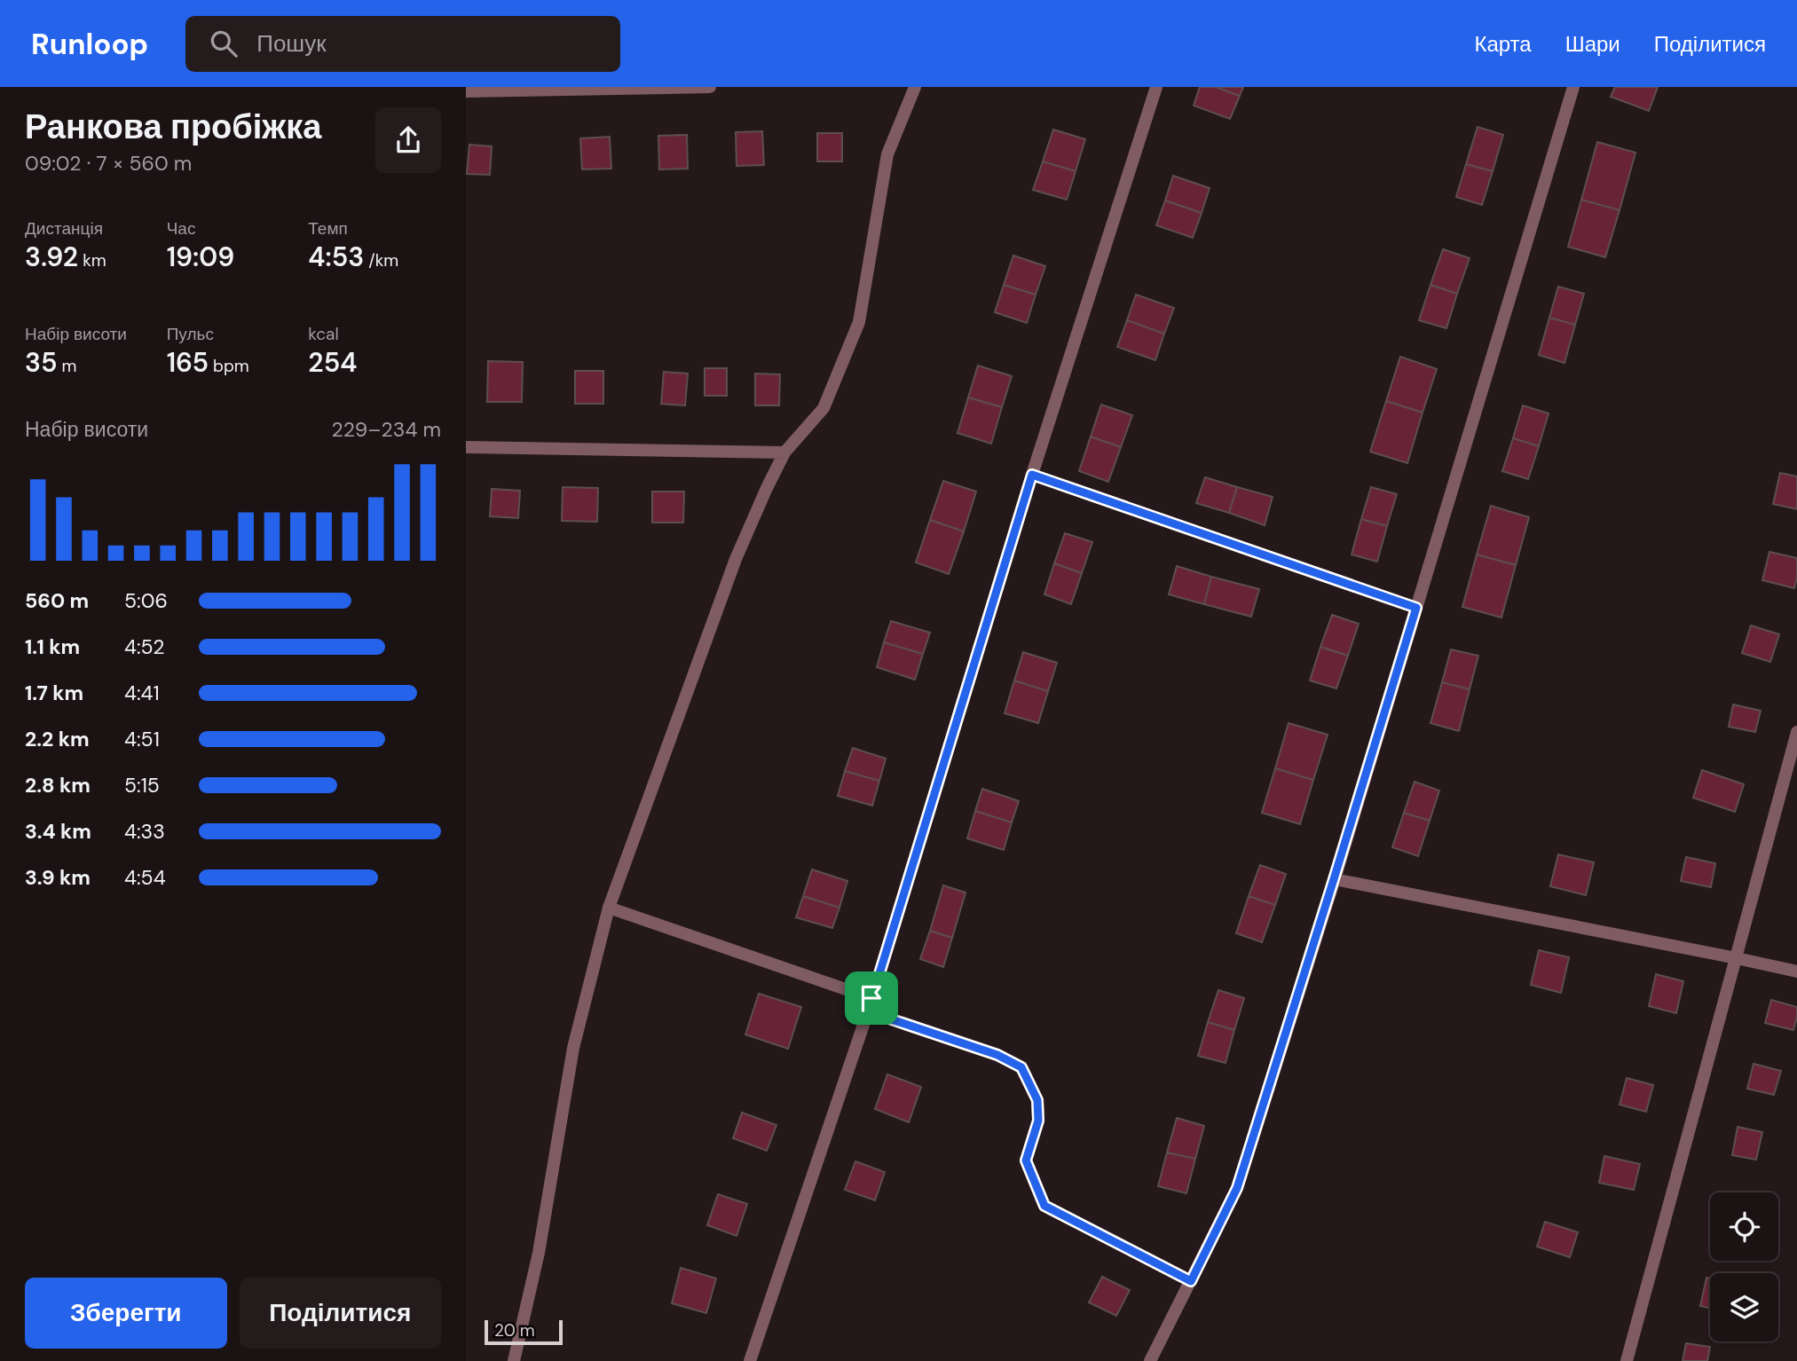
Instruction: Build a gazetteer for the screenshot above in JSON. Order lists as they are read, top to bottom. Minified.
{"scale_bar":"20 m","page":{"header":"Runloop","search":"Пошук","nav":["Карта","Шари","Поділитися"],"heading":["Ранкова пробіжка","09:02 · 7 × 560 m"],"stats":[["Дистанція","3.92 km"],["Час","19:09"],["Темп","4:53 /km"],["Набір висоти","35 m"],["Пульс","165 bpm"],["kcal","254"]],"chart":["Набір висоти","229–234 m"],"list":[{"name":"560 m","note":"5:06"},{"name":"1.1 km","note":"4:52"},{"name":"1.7 km","note":"4:41"},{"name":"2.2 km","note":"4:51"},{"name":"2.8 km","note":"5:15"},{"name":"3.4 km","note":"4:33"},{"name":"3.9 km","note":"4:54"}],"buttons":["Зберегти","Поділитися"],"scale":"20 m"}}
